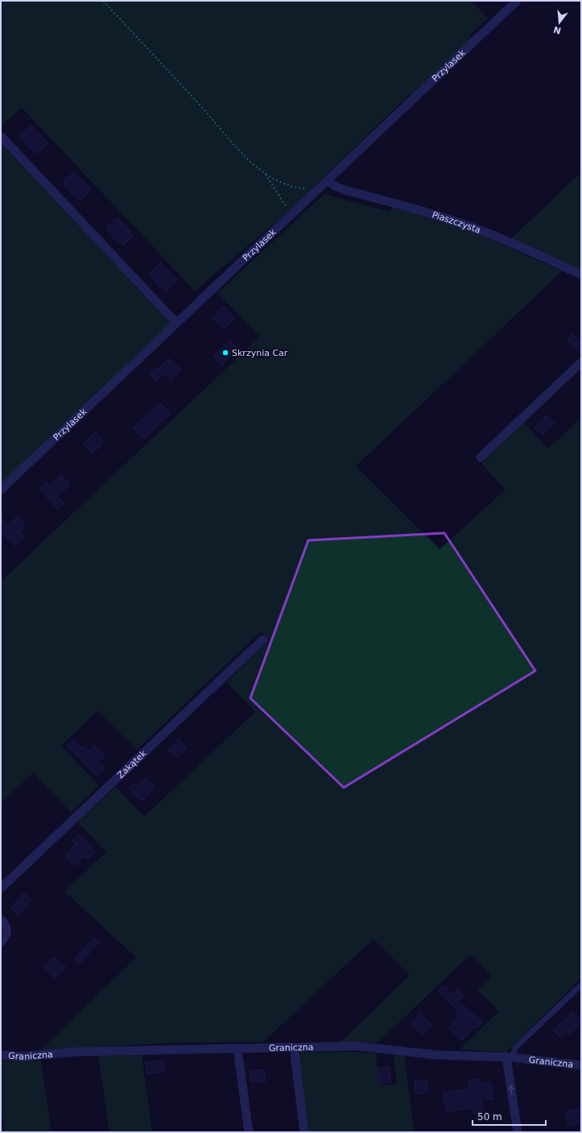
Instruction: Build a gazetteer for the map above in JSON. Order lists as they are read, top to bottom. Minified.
{"streets":{"street":["Przylasek","Piaszczysta","Zakątek","Graniczna"]},"crossings":[["Przylasek","Piaszczysta"]],"places":["Skrzynia Car"],"scale_bar":"50 m","north":"bottom"}
